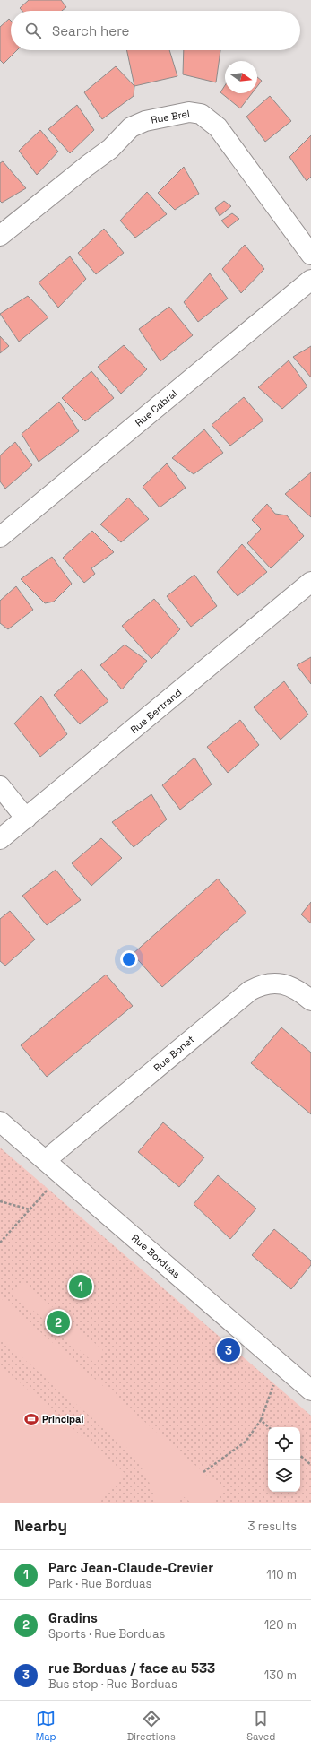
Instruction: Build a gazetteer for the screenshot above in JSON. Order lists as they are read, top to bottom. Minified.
{"streets":{"street":["Rue Brel","Rue Cabral","Rue Bertrand","Rue Bonet","Rue Borduas"]},"crossings":[["Rue Bonet","Rue Borduas"]],"places":{"sports":["Principal"]},"north":"right","page":{"search":"Search here","pins":["1","2","3"],"heading":["Nearby","3 results"],"list":[{"mark":"1","name":"Parc Jean-Claude-Crevier","note":"Park · Rue Borduas","value":"110 m"},{"mark":"2","name":"Gradins","note":"Sports · Rue Borduas","value":"120 m"},{"mark":"3","name":"rue Borduas / face au 533","note":"Bus stop · Rue Borduas","value":"130 m"}],"nav":["Map","Directions","Saved"]}}
